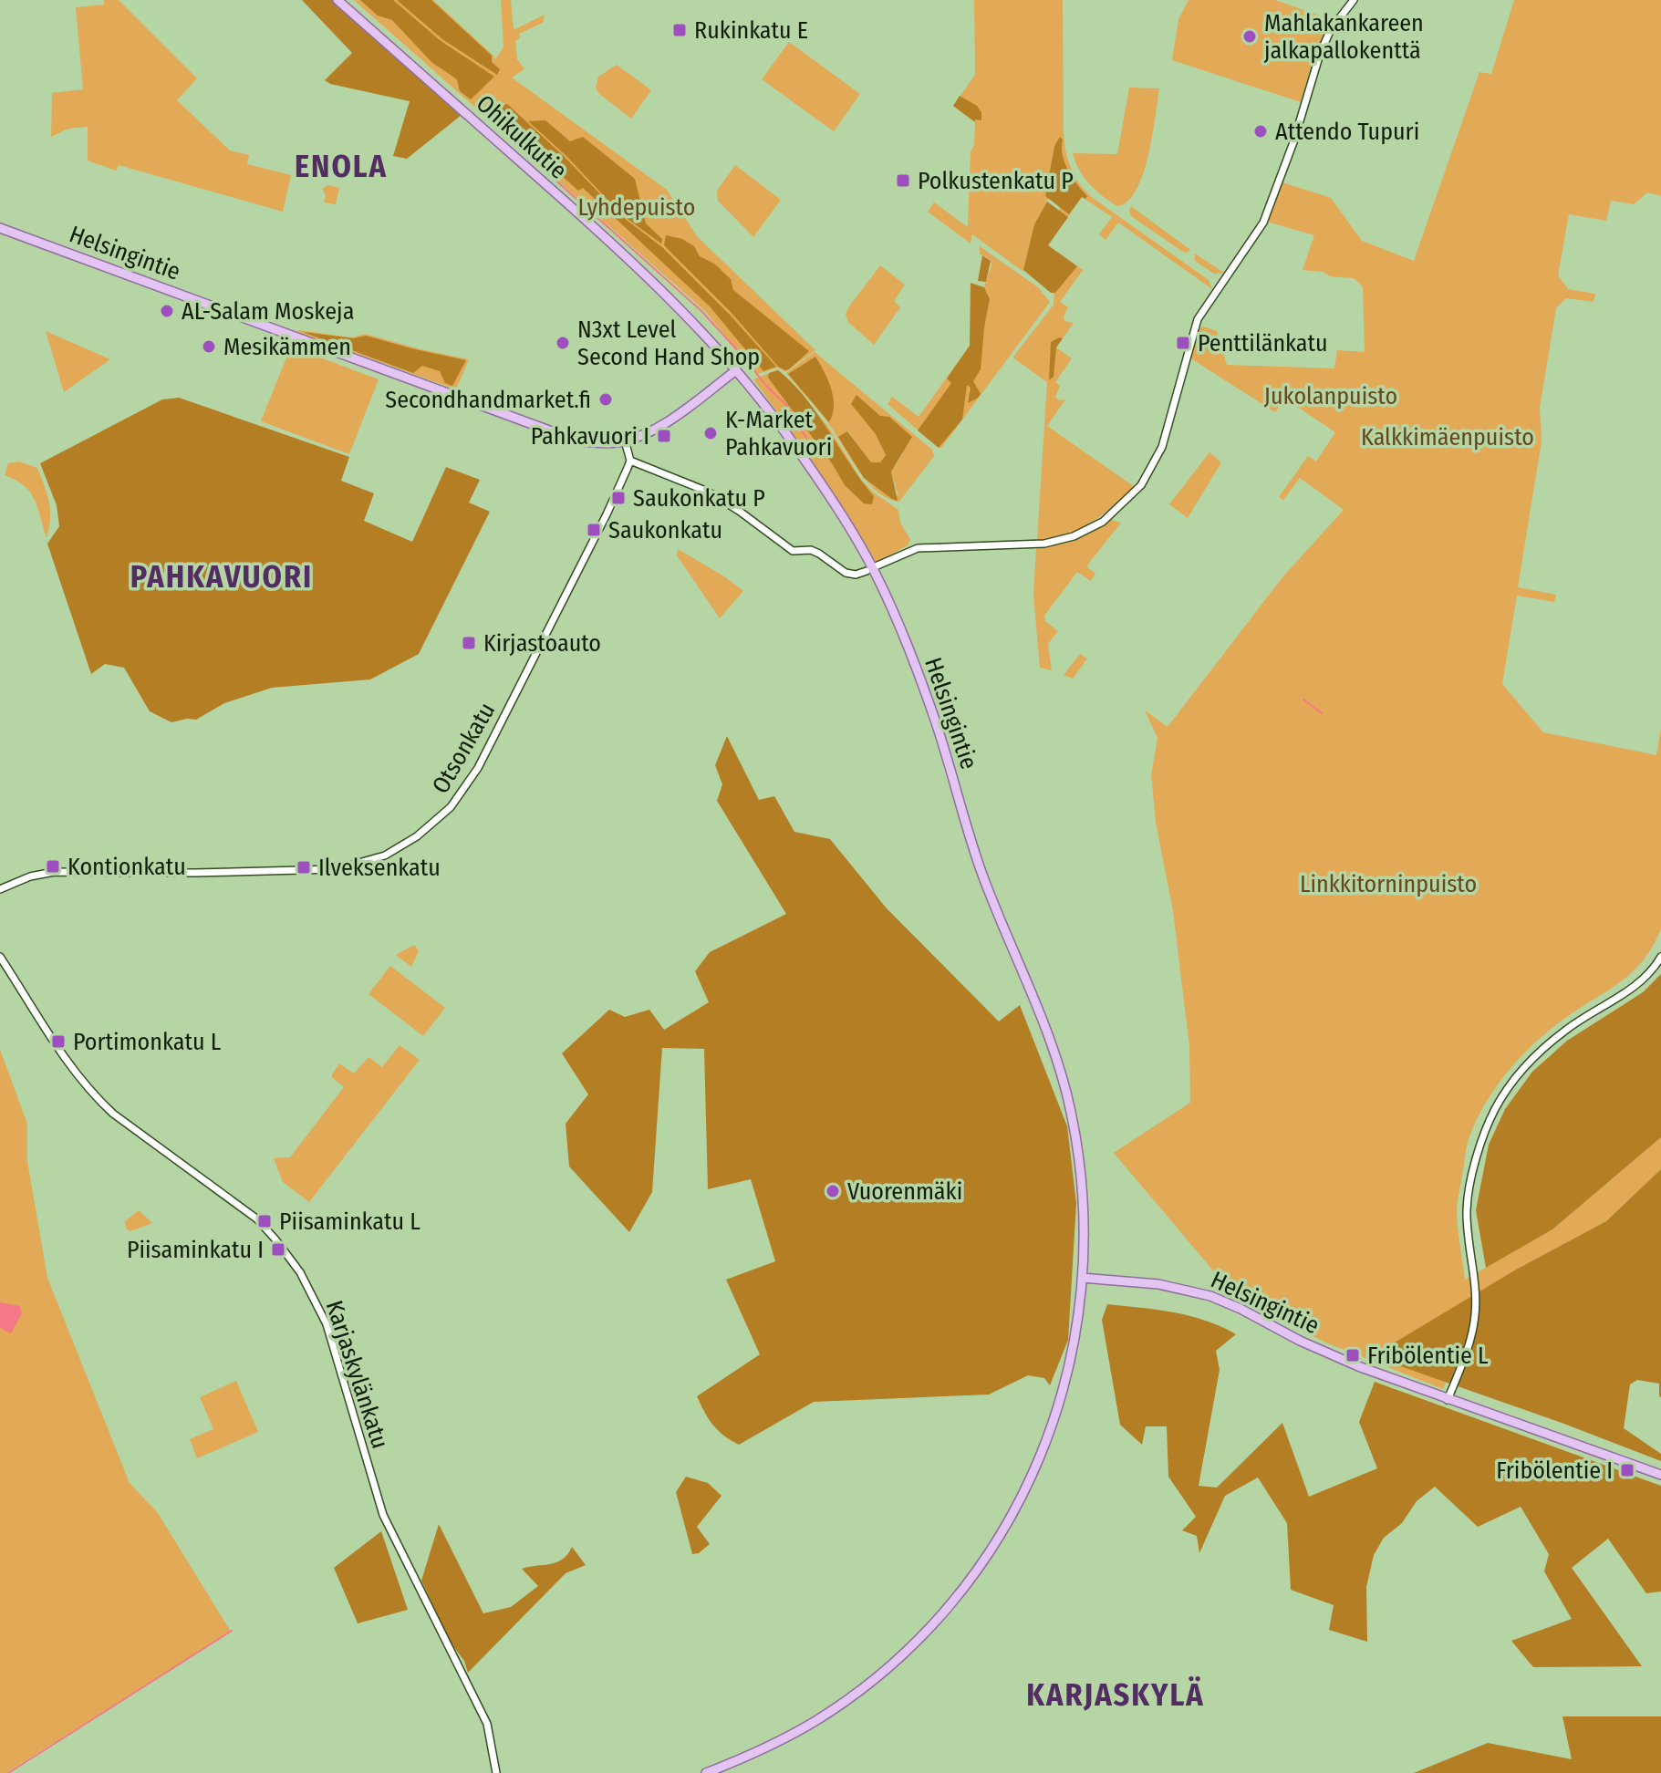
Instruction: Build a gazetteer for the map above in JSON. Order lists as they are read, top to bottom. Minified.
{"streets":{"main road":["Ohikulkutie","Helsingintie"],"street":["Otsonkatu","Karjaskylänkatu"]},"crossings":[["Ohikulkutie","Helsingintie"]],"districts":["ENOLA","PAHKAVUORI","KARJASKYLÄ"],"parks":["Lyhdepuisto","Jukolanpuisto","Kalkkimäenpuisto","Linkkitorninpuisto"],"places":{"transit":["Rukinkatu E","Polkustenkatu P","Penttilänkatu","Pahkavuori I","Saukonkatu P","Saukonkatu","Kirjastoauto","Kontionkatu","Ilveksenkatu","Portimonkatu L","Piisaminkatu L","Piisaminkatu I","Fribölentie L","Fribölentie I"],"other":["Mahlakankareen jalkapallokenttä","Attendo Tupuri","AL-Salam Moskeja","N3xt Level Second Hand Shop","Mesikämmen","Secondhandmarket.fi","K-Market Pahkavuori","Vuorenmäki"]}}
